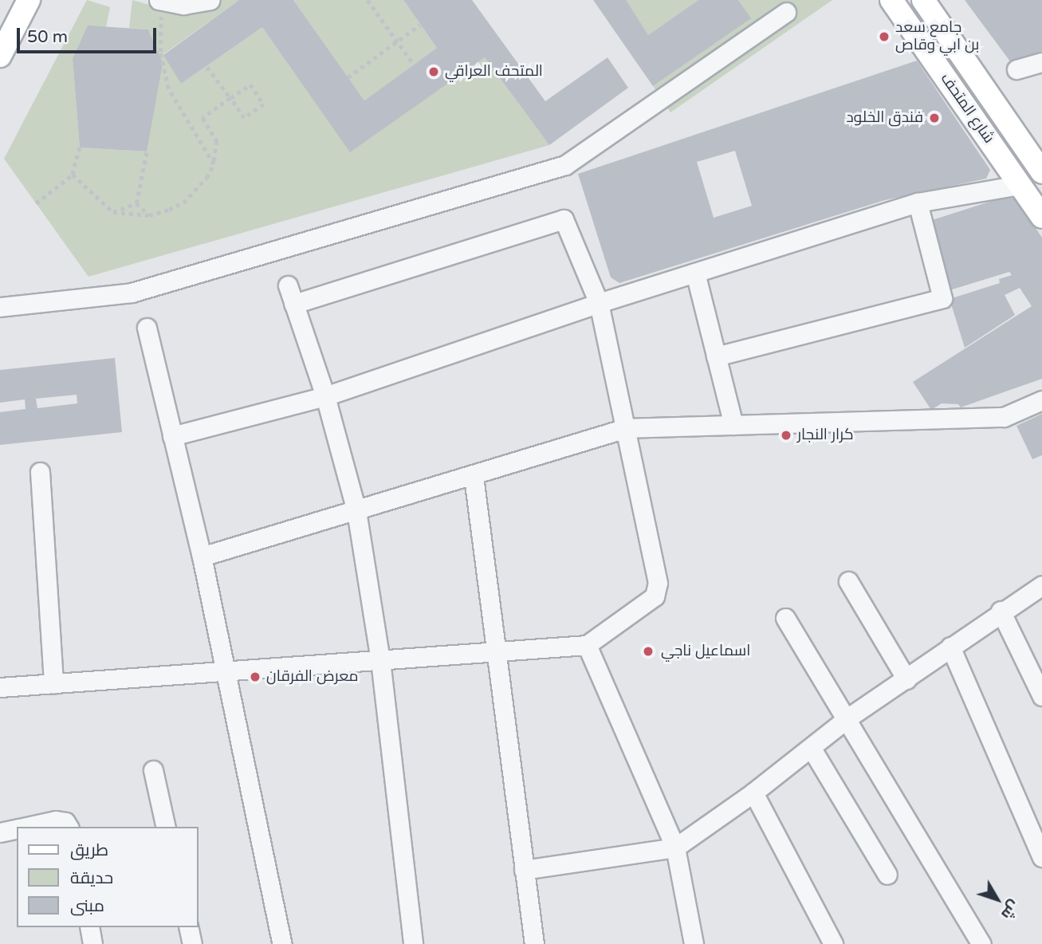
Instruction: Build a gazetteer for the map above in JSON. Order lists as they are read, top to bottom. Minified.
{"streets":{"main road":["شارع المتحف"]},"places":["جامع سعد بن ابي وقاص","المتحف العراقي","فندق الخلود","كرار النجار","اسماعيل ناجي","معرض الفرقان"],"legend":["طريق","حديقة","مبنى"],"scale_bar":"50 m","north":"bottom right"}
